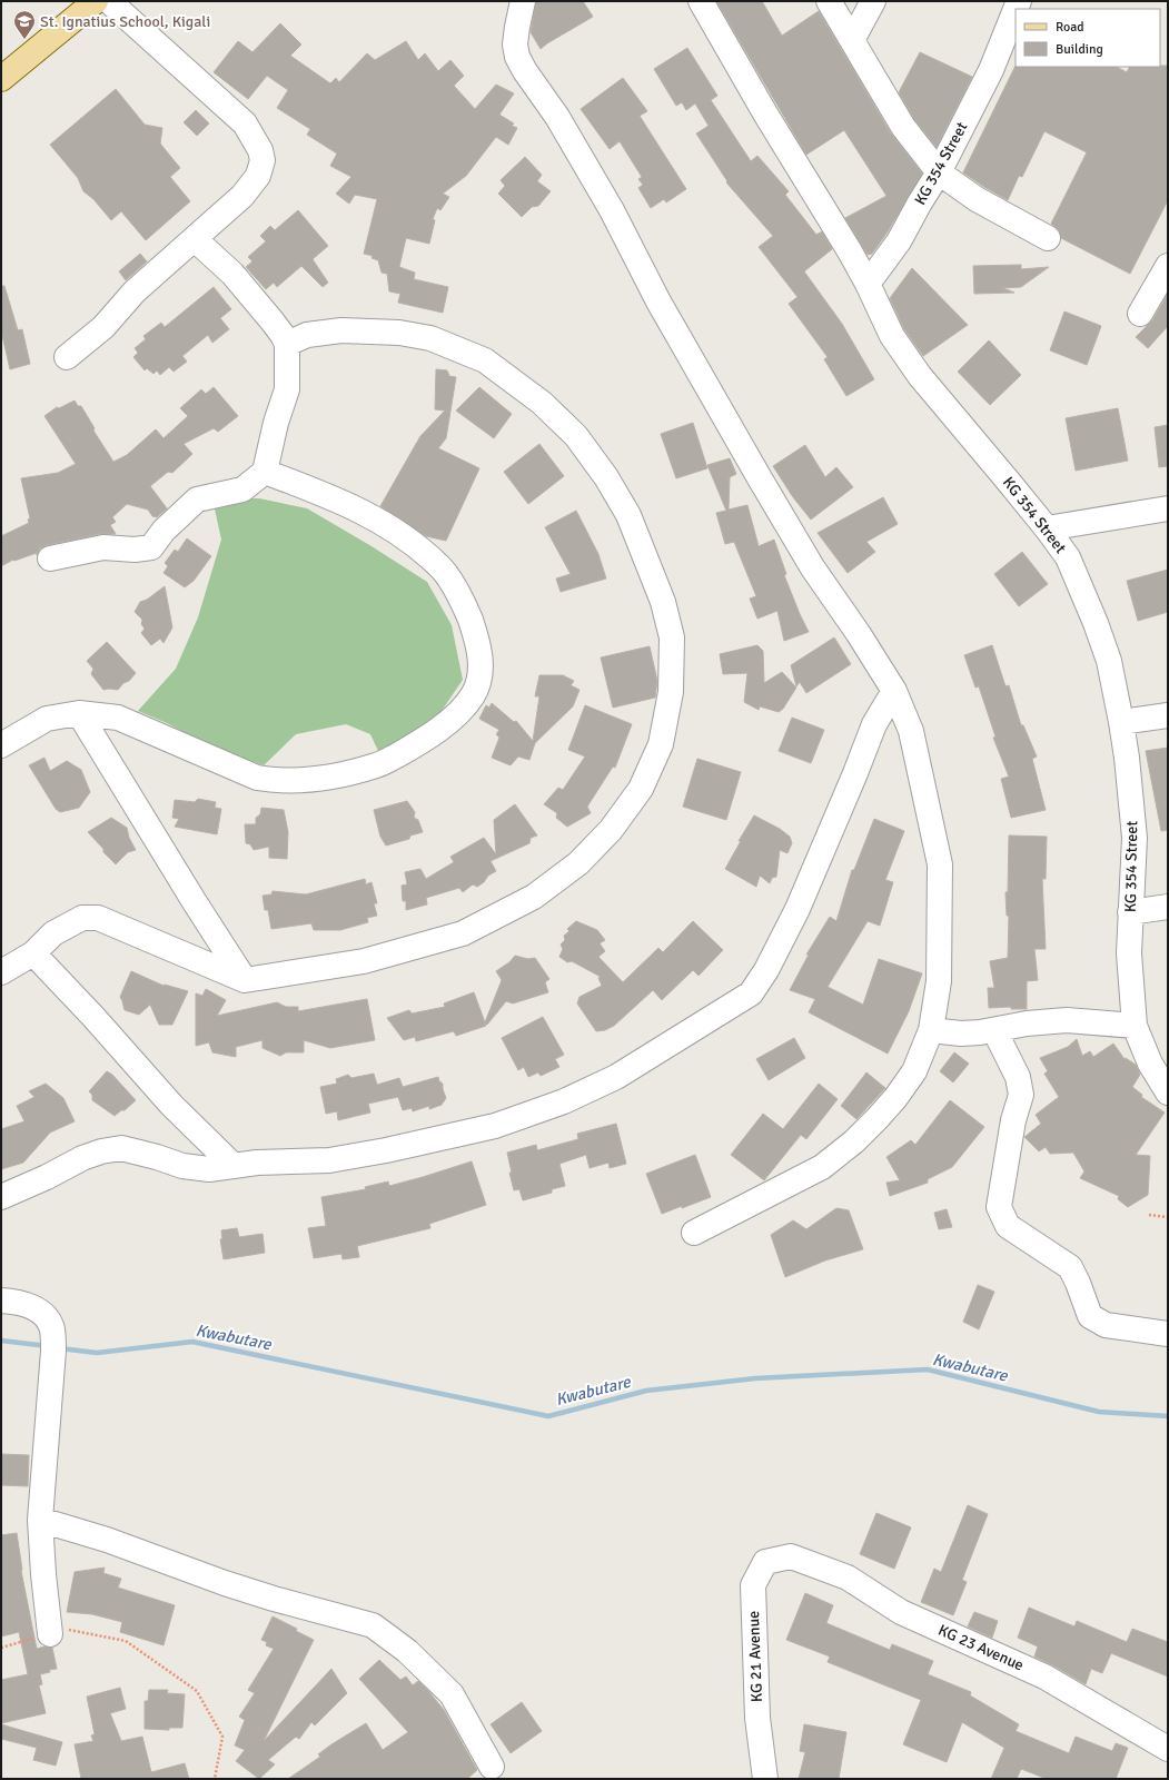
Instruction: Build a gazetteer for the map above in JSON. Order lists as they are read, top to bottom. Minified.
{"streets":{"street":["KG 354 Street","KG 23 Avenue","KG 21 Avenue"]},"crossings":[["KG 23 Avenue","KG 21 Avenue"]],"water":["Kwabutare"],"places":{"school or university":["St. Ignatius School, Kigali"]},"legend":["Road","Building"]}
